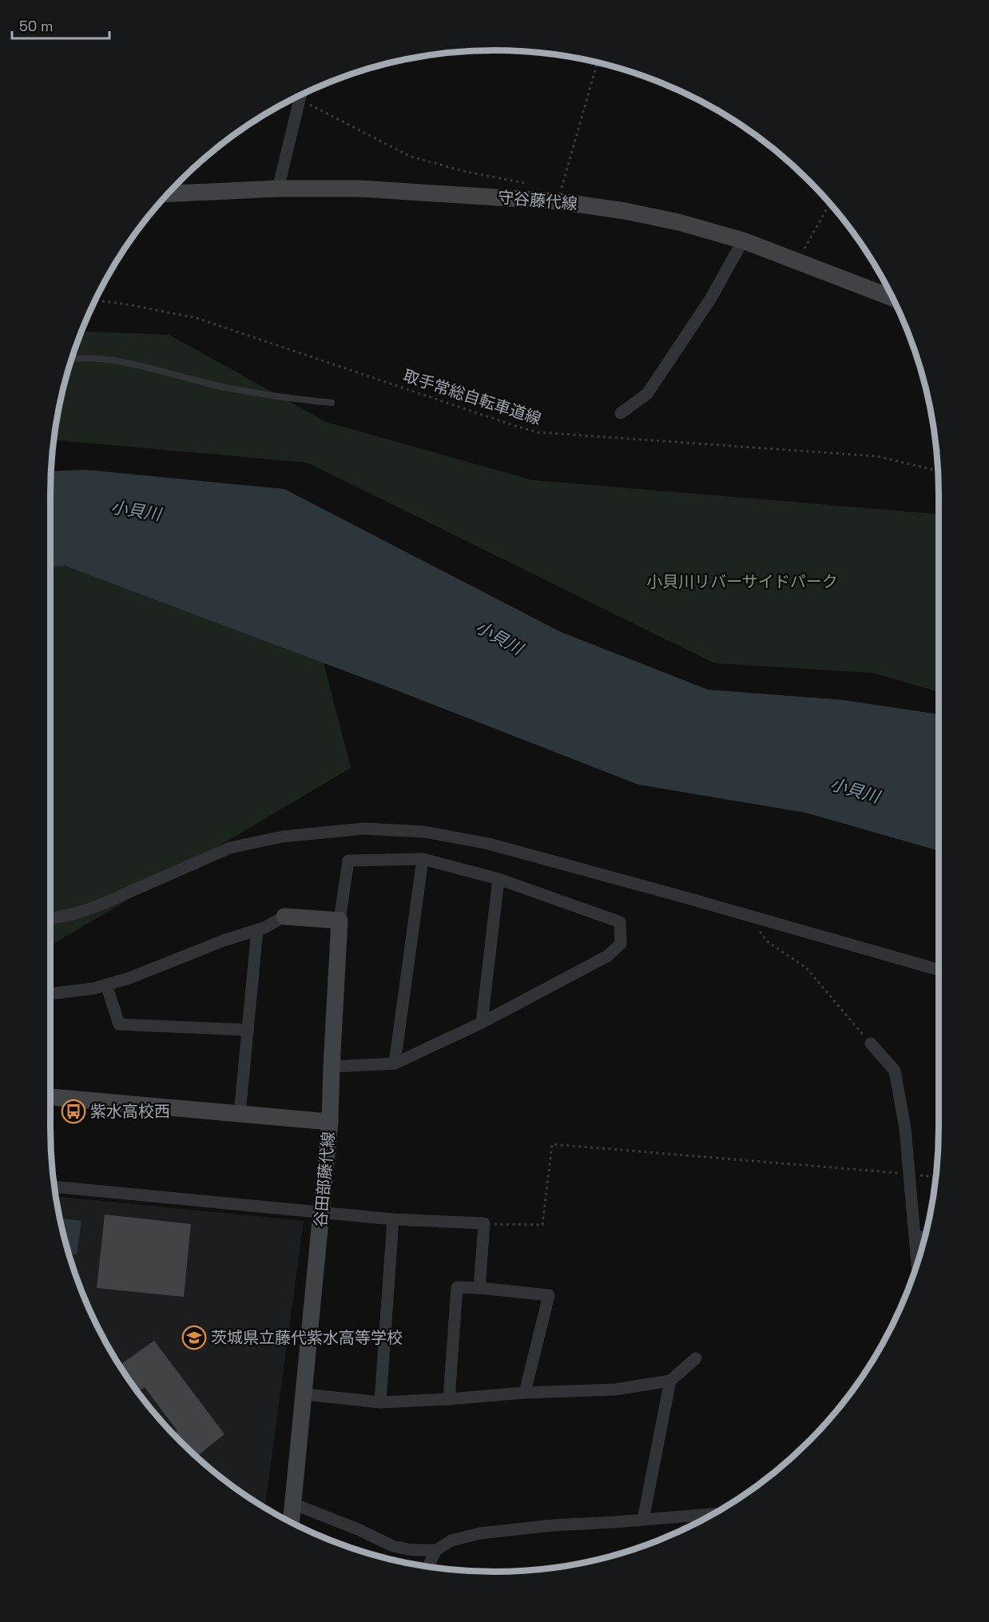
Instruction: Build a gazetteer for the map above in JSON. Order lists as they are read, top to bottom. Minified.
{"streets":{"main road":["守谷藤代線","谷田部藤代線"],"path":["取手常総自転車道線"]},"water":["小貝川"],"parks":["小貝川リバーサイドパーク"],"places":{"bus stop":["紫水高校西"],"school or university":["茨城県立藤代紫水高等学校"]},"scale_bar":"50 m"}
